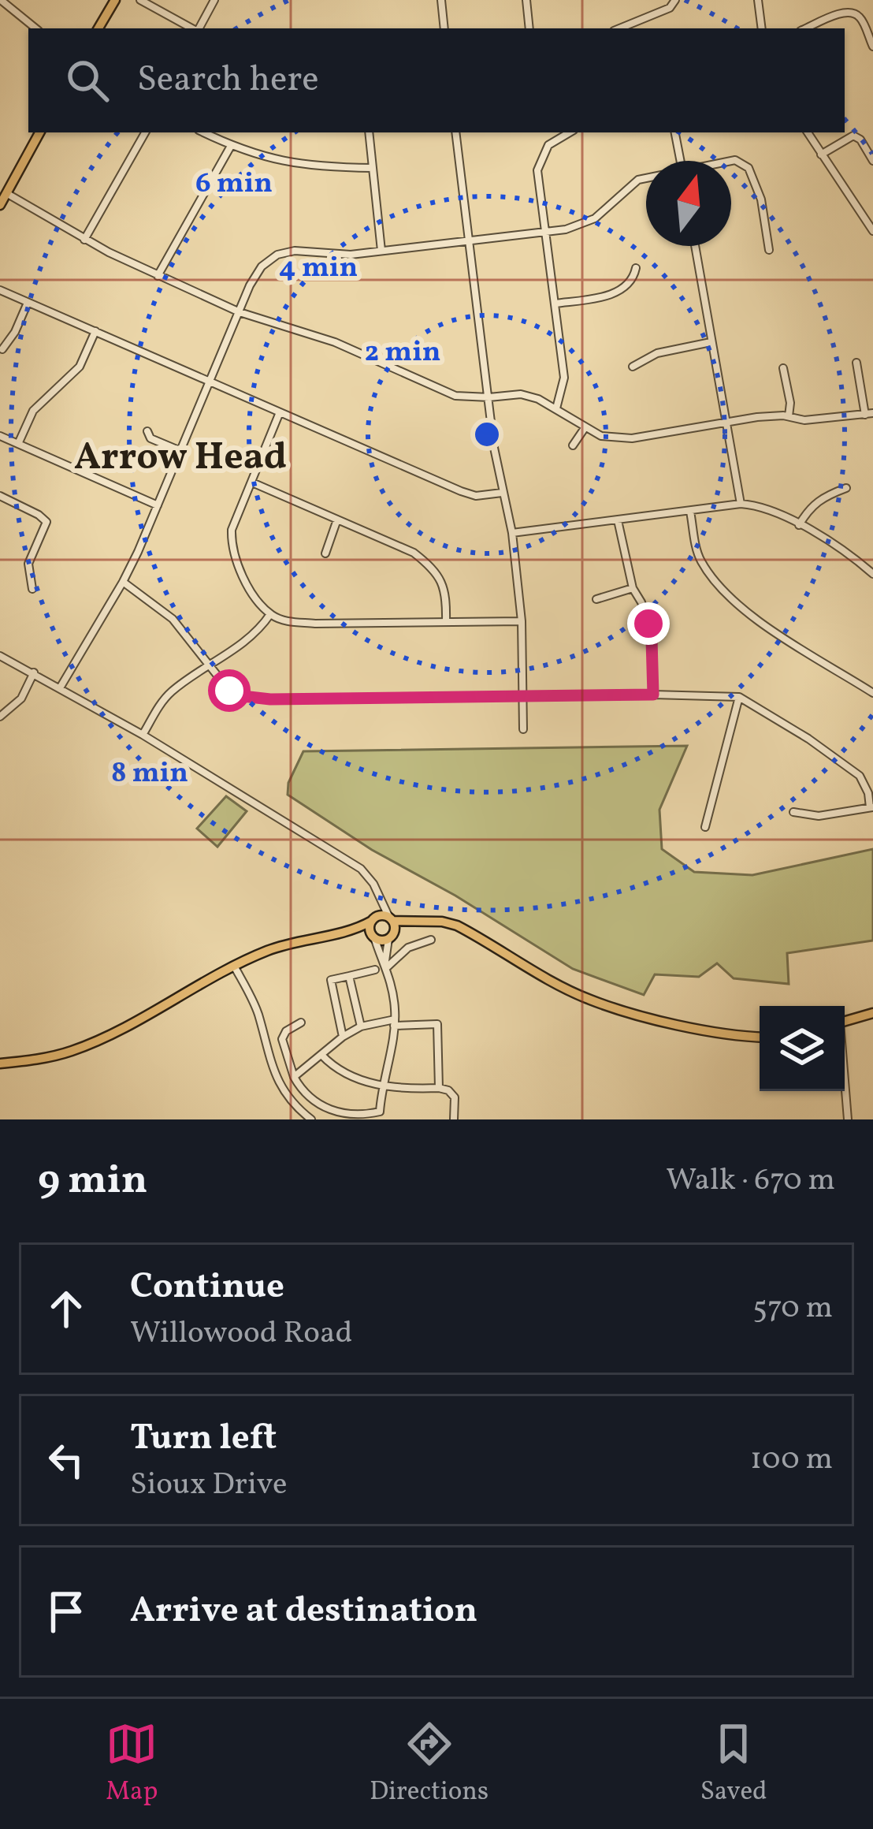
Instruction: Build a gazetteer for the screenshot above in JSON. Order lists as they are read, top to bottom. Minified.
{"districts":["Arrow Head"],"north":"top","page":{"search":"Search here","heading":["9 min","Walk · 670 m"],"list":[["Continue","Willowood Road","570 m"],["Turn left","Sioux Drive","100 m"],"Arrive at destination"],"nav":["Map","Directions","Saved"]},"rings":["6 min","4 min","2 min","8 min"]}
